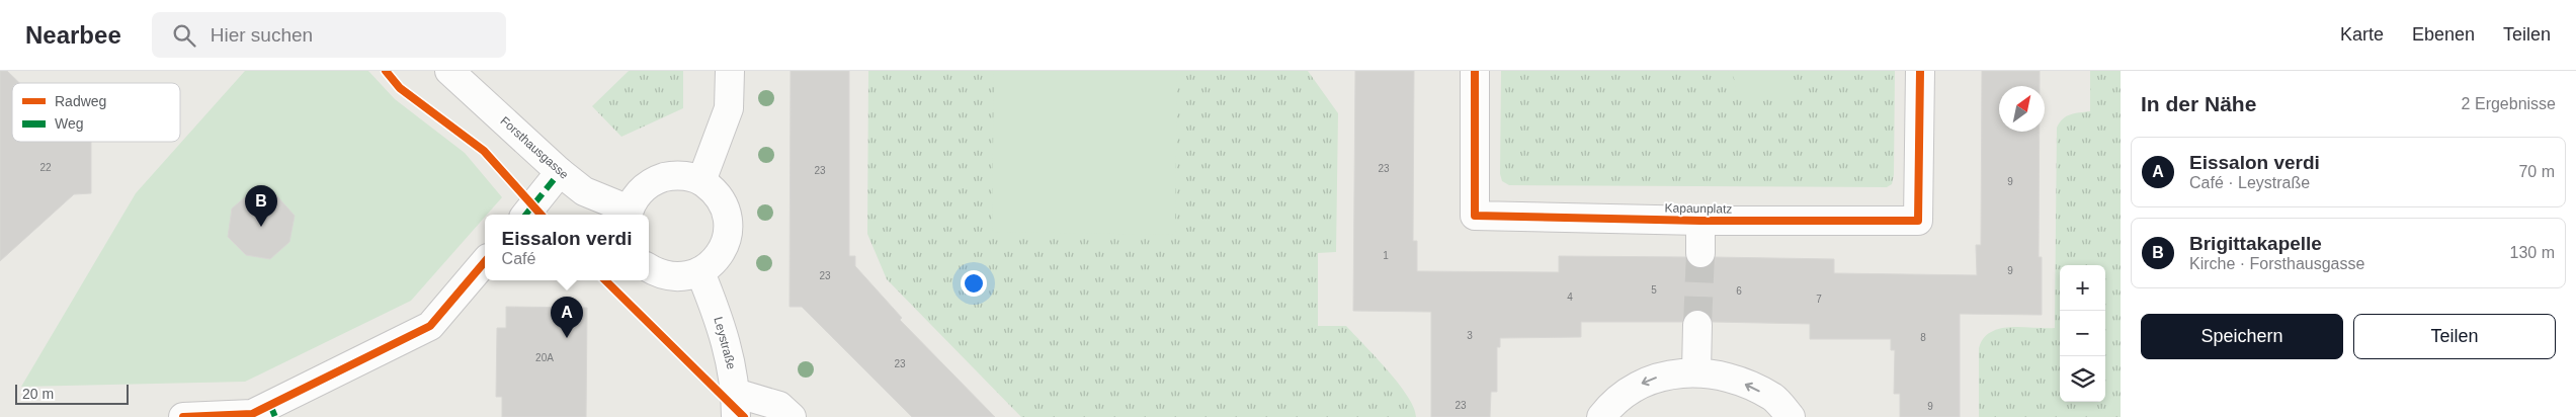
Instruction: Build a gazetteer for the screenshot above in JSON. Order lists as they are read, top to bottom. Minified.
{"streets":{"street":["Forsthausgasse","Kapaunplatz","Leystraße"]},"house_numbers":["22","23","23","9","1","9","23","5","6","4","7","3","8","20A","23","23","9"],"legend":["Radweg","Weg"],"scale_bar":"20 m","north":"top right","page":{"header":"Nearbee","search":"Hier suchen","nav":["Karte","Ebenen","Teilen"],"heading":["In der Nähe","2 Ergebnisse"],"list":[{"mark":"A","name":"Eissalon verdi","note":"Café · Leystraße","value":"70 m"},{"mark":"B","name":"Brigittakapelle","note":"Kirche · Forsthausgasse","value":"130 m"}],"pins":["B","A"],"popup":["Eissalon verdi","Café"],"map_buttons":["+","−"],"buttons":["Speichern","Teilen"],"scale":"20 m"}}
